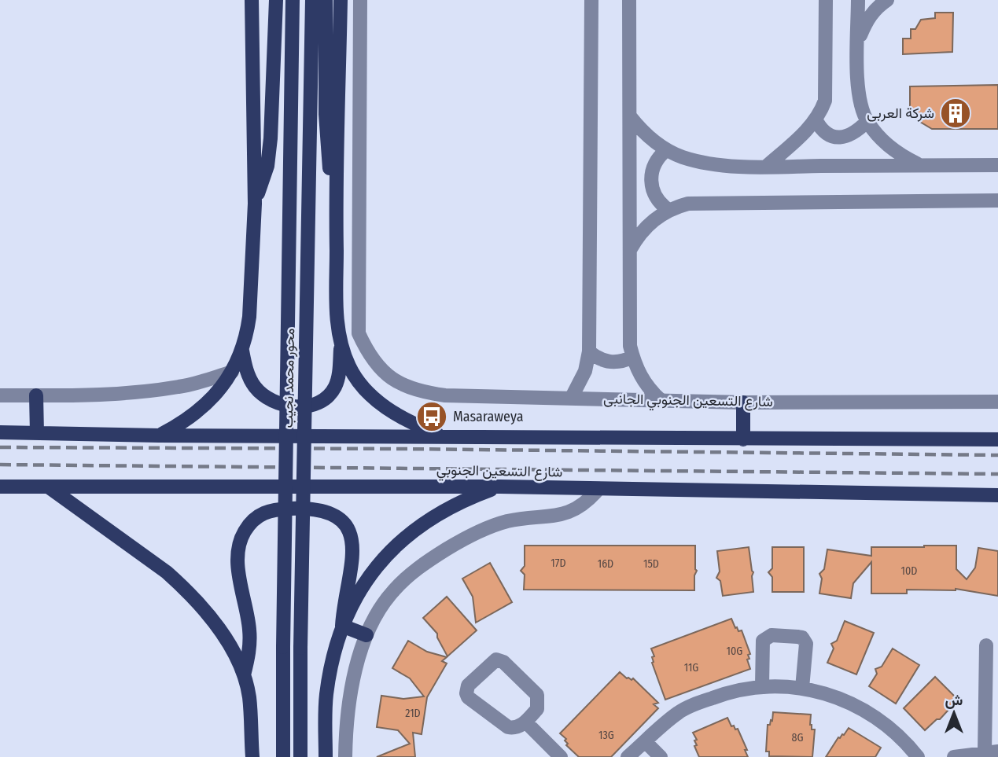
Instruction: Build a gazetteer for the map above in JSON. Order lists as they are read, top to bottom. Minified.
{"streets":{"main road":["محور محمد نجيب","شارع التسعين الجنوبي"],"street":["شارع التسعين الجنوبي الجانبى"]},"places":{"building":["شركة العربى"],"bus stop":["Masaraweya"]},"house_numbers":["17D","16D","15D","10D","10G","11G","21D","13G","8G"],"north":"top"}
